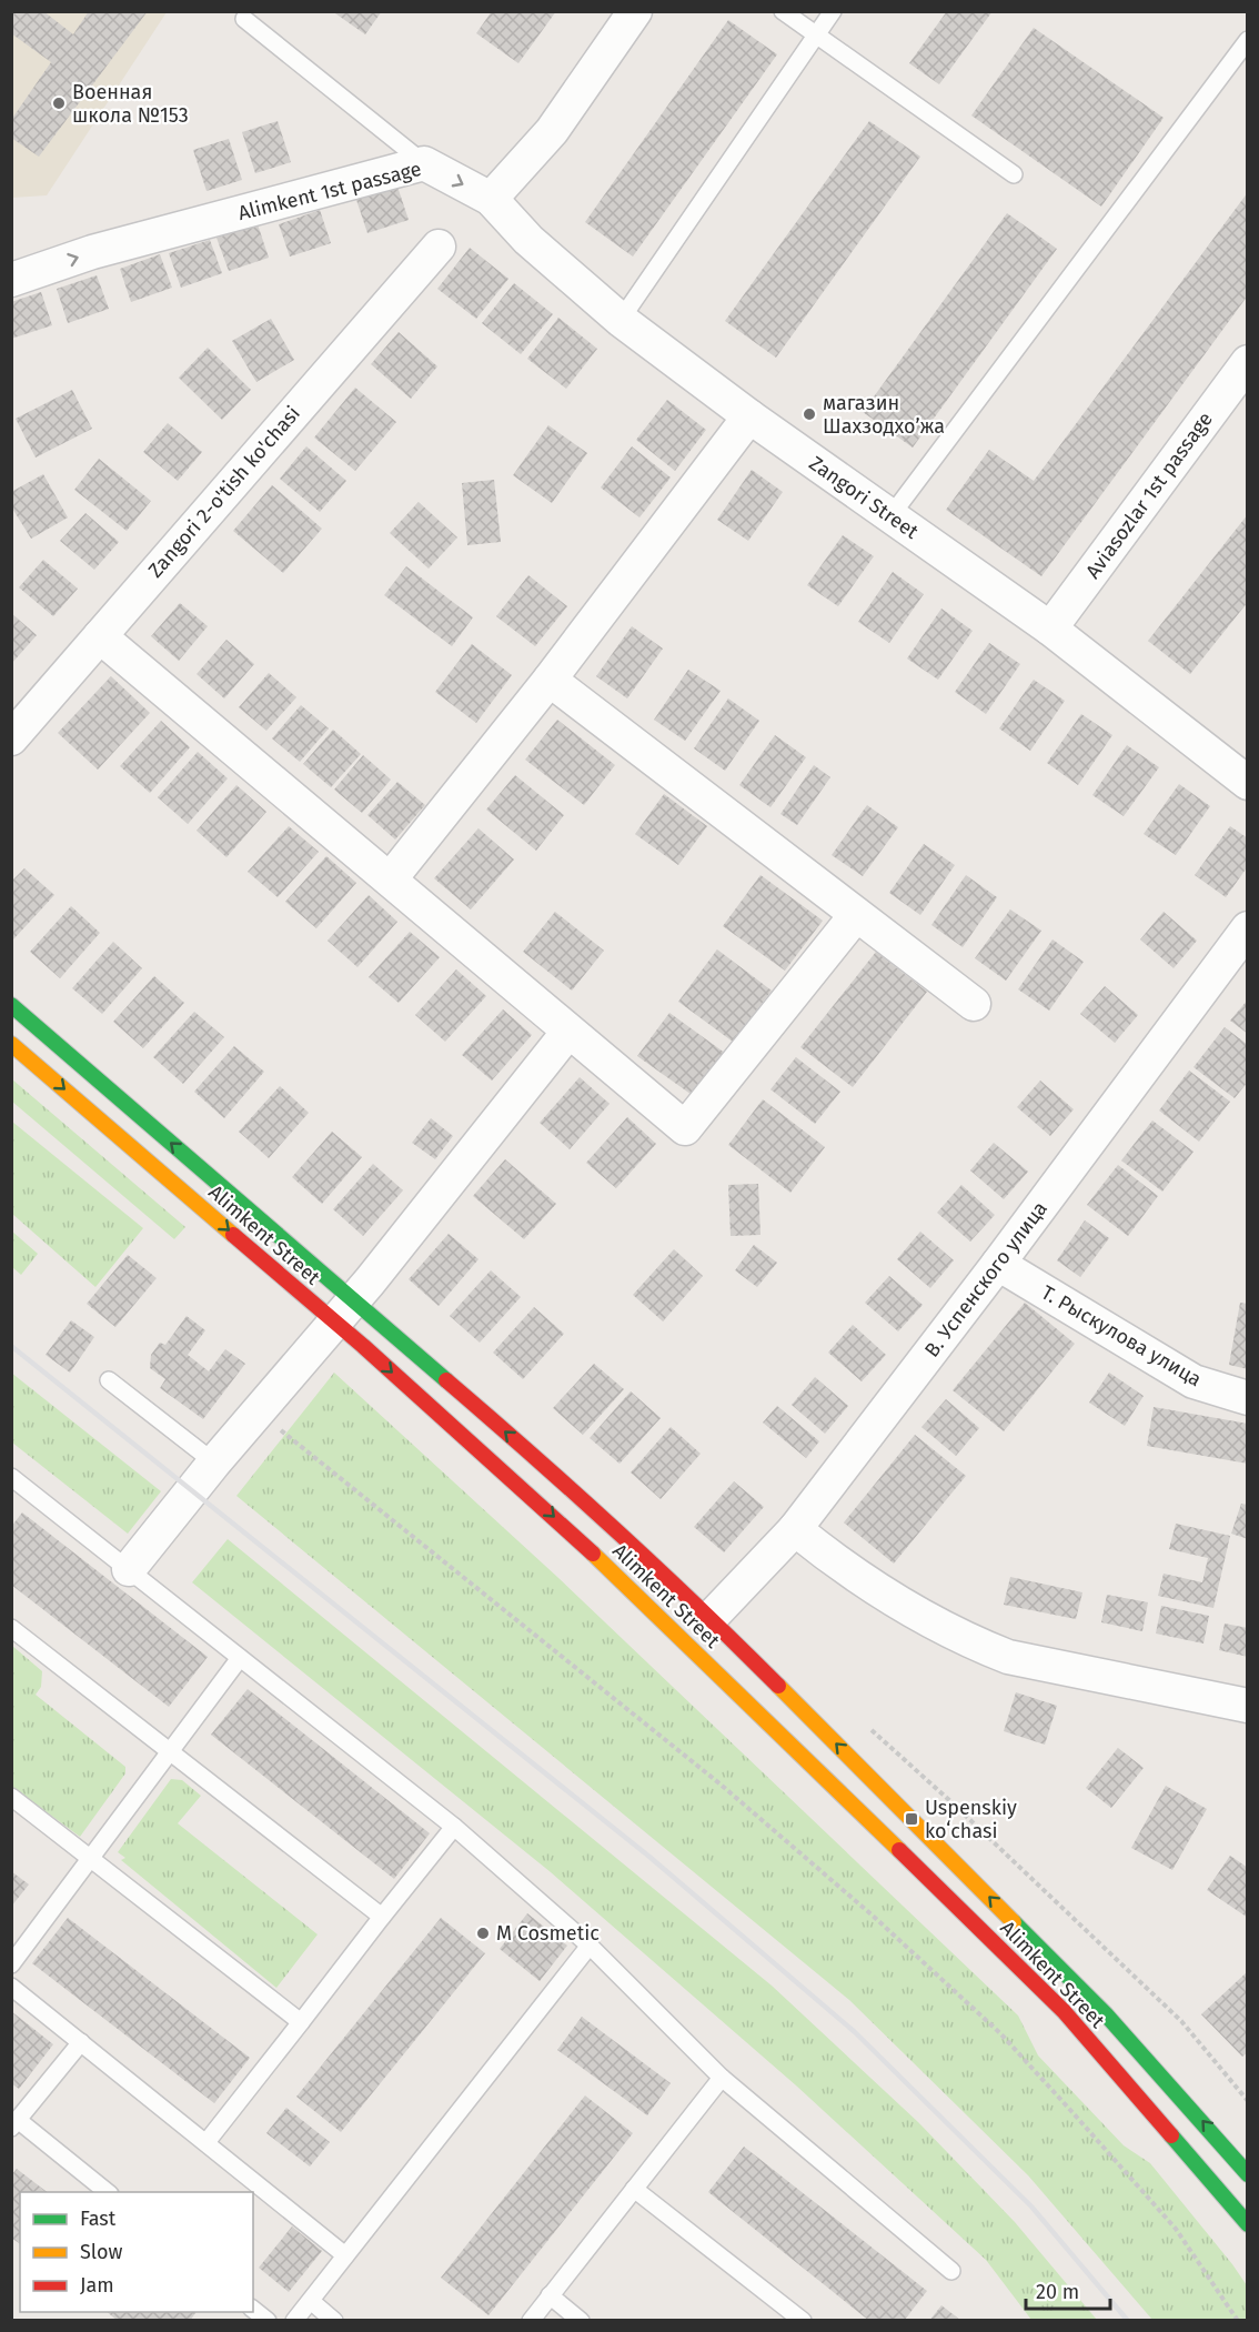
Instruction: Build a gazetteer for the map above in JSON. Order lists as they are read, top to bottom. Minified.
{"streets":{"main road":["Alimkent Street"],"street":["Alimkent 1st passage","Zangori 2-o'tish ko'chasi","Aviasozlar 1st passage","Zangori Street","В. Успенского улица","Т. Рыскулова улица"]},"crossings":[["Alimkent 1st passage","Zangori Street"],["Aviasozlar 1st passage","Zangori Street"],["Alimkent Street","В. Успенского улица"],["В. Успенского улица","Т. Рыскулова улица"]],"one_way":["Alimkent 1st passage"],"places":{"other":["Военная школа №153","магазин Шахзодхо’жа","M Cosmetic"],"transit":["Uspenskiy koʻchasi"]},"legend":["Fast","Slow","Jam"],"scale_bar":"20 m"}
